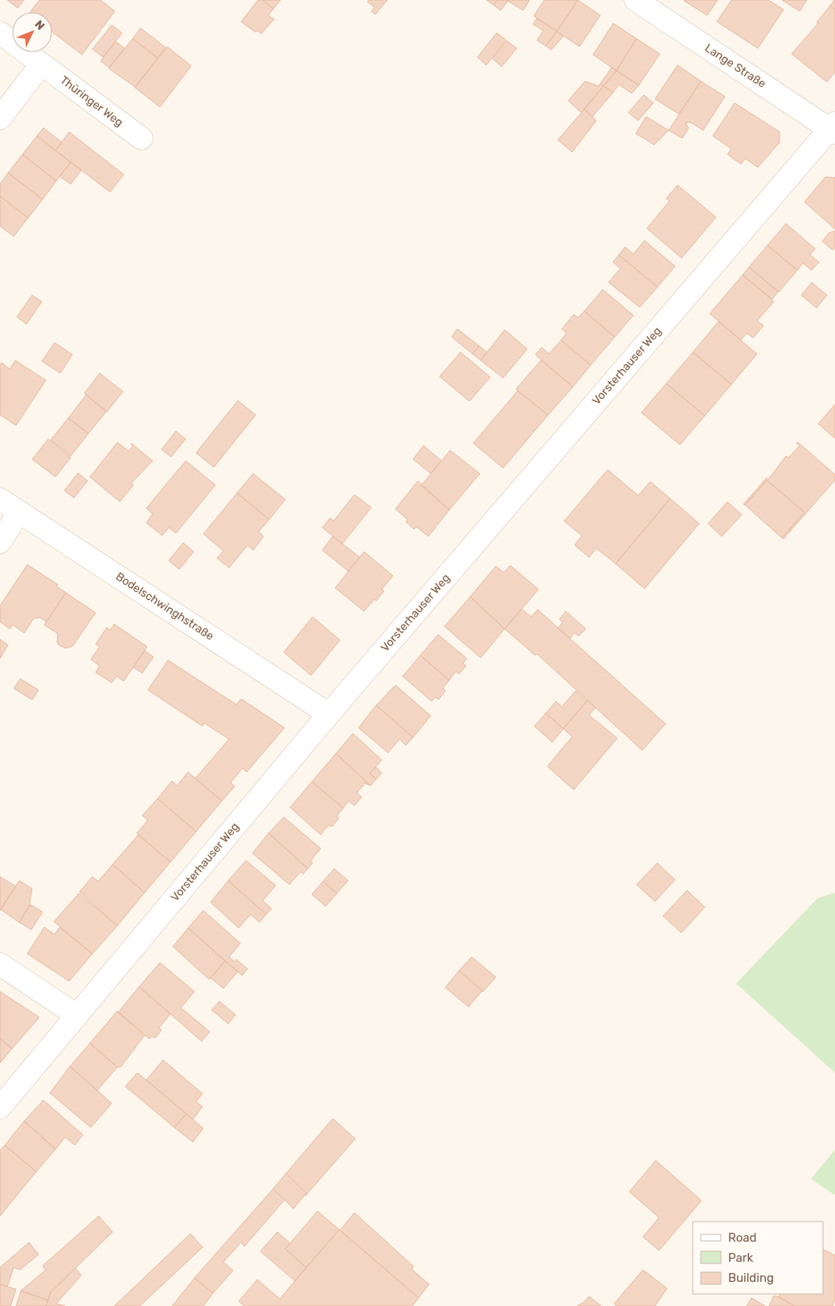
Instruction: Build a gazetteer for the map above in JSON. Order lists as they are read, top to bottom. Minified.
{"streets":{"street":["Lange Straße","Thüringer Weg","Vorsterhauser Weg","Bodelschwinghstraße"]},"crossings":[["Lange Straße","Vorsterhauser Weg"],["Vorsterhauser Weg","Bodelschwinghstraße"]],"legend":["Road","Park","Building"],"north":"top right"}
